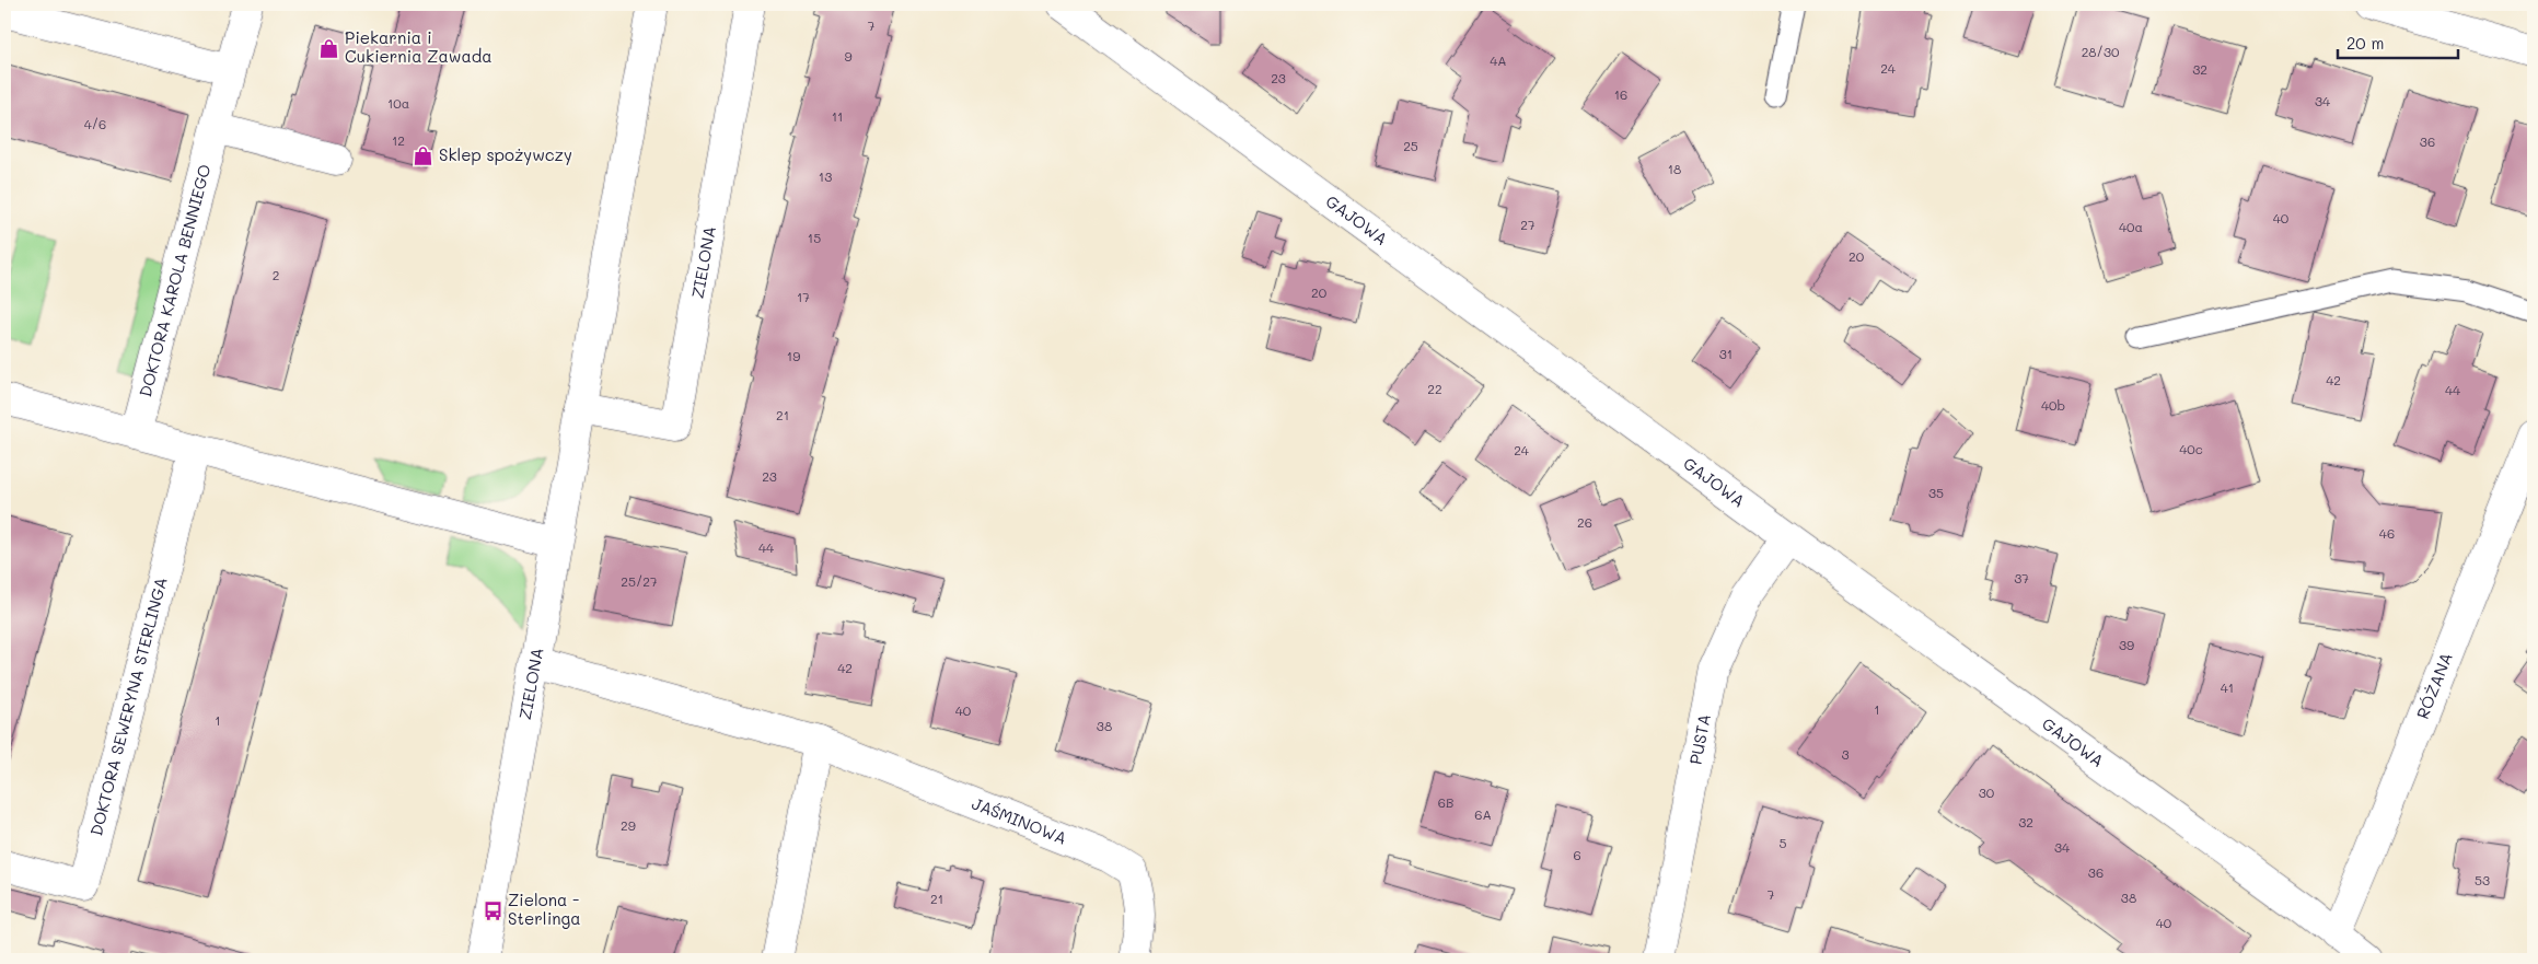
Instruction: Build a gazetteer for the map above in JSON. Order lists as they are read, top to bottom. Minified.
{"streets":{"street":["GAJOWA","ZIELONA","DOKTORA KAROLA BENNIEGO","RÓŻANA","DOKTORA SEWERYNA STERLINGA","PUSTA","JAŚMINOWA"]},"crossings":[["GAJOWA","RÓŻANA"],["GAJOWA","PUSTA"],["ZIELONA","JAŚMINOWA"]],"places":{"shop":["Piekarnia i Cukiernia Zawada","Sklep spożywczy"],"bus stop":["Zielona - Sterlinga"]},"house_numbers":["7","28/30","9","4A","24","32","23","16","34","10a","11","4/6","12","36","25","18","13","40","27","40a","15","20","2","20","17","31","19","42","22","44","40b","21","40c","24","23","35","26","46","44","37","25/27","39","42","41","1","40","1","38","3","30","6B","6A","32","29","5","34","6","36","53","7","38","21","40"],"scale_bar":"20 m"}
